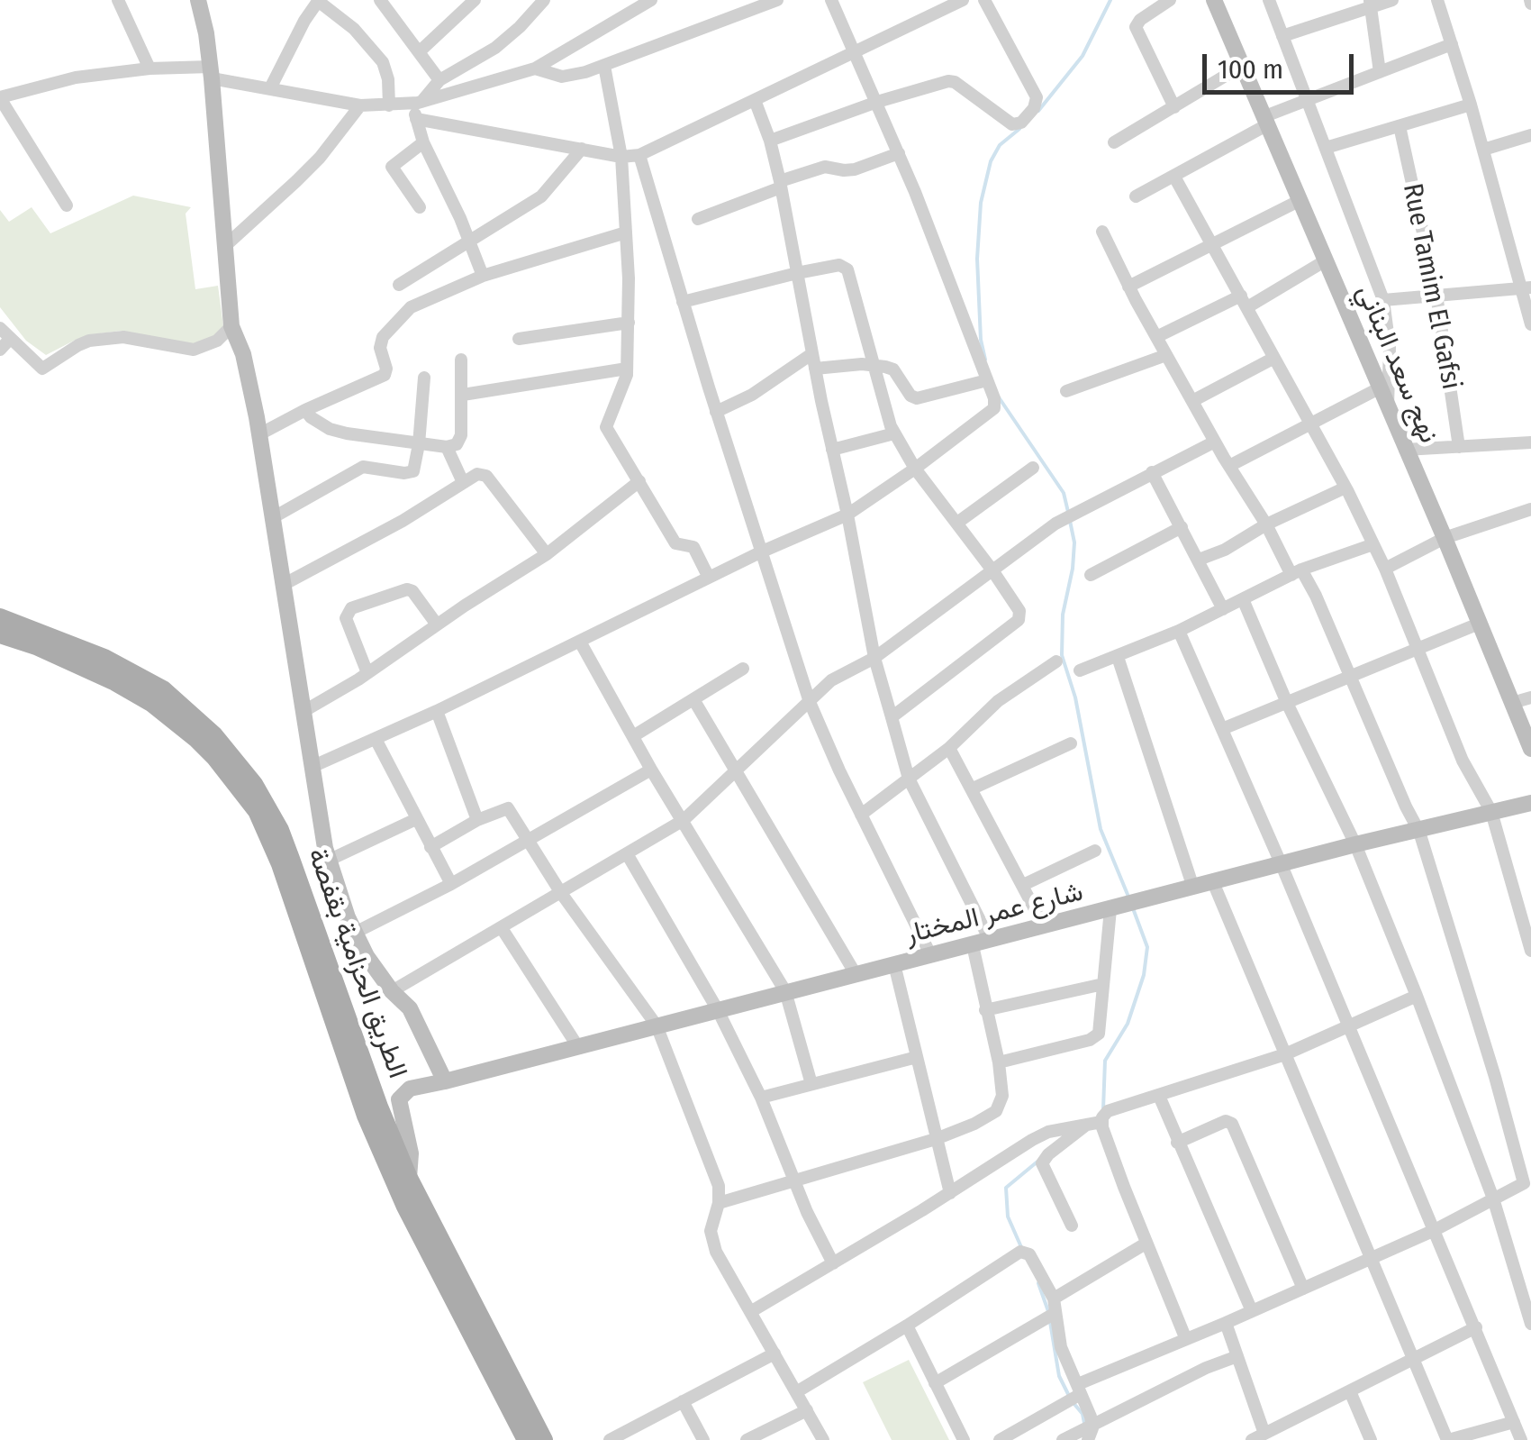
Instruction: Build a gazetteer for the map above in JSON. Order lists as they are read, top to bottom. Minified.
{"streets":{"main road":["الطريق الحزامية بقفصة"],"street":["Rue Tamim El Gafsi","نهج سعد البناني","شارع عمر المختار"]},"crossings":[["شارع عمر المختار","الطريق الحزامية بقفصة"]],"scale_bar":"100 m"}
